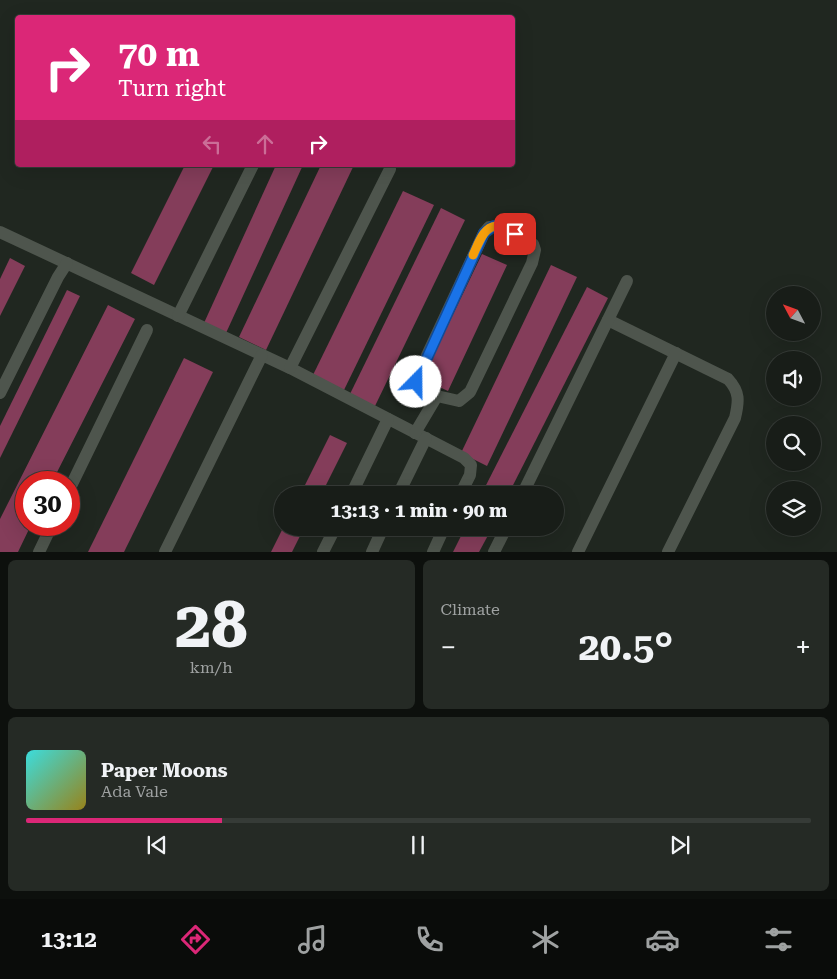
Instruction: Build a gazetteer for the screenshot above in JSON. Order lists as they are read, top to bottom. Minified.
{"north":"top left","page":{"turn":["70 m","Turn right"],"limit":"30","trip":"13:13 · 1 min · 90 m","tile":[["28","km/h"],"Climate"],"heat":["−","20.5°","+"],"song":["Paper Moons","Ada Vale"],"tabs":"13:12"}}
